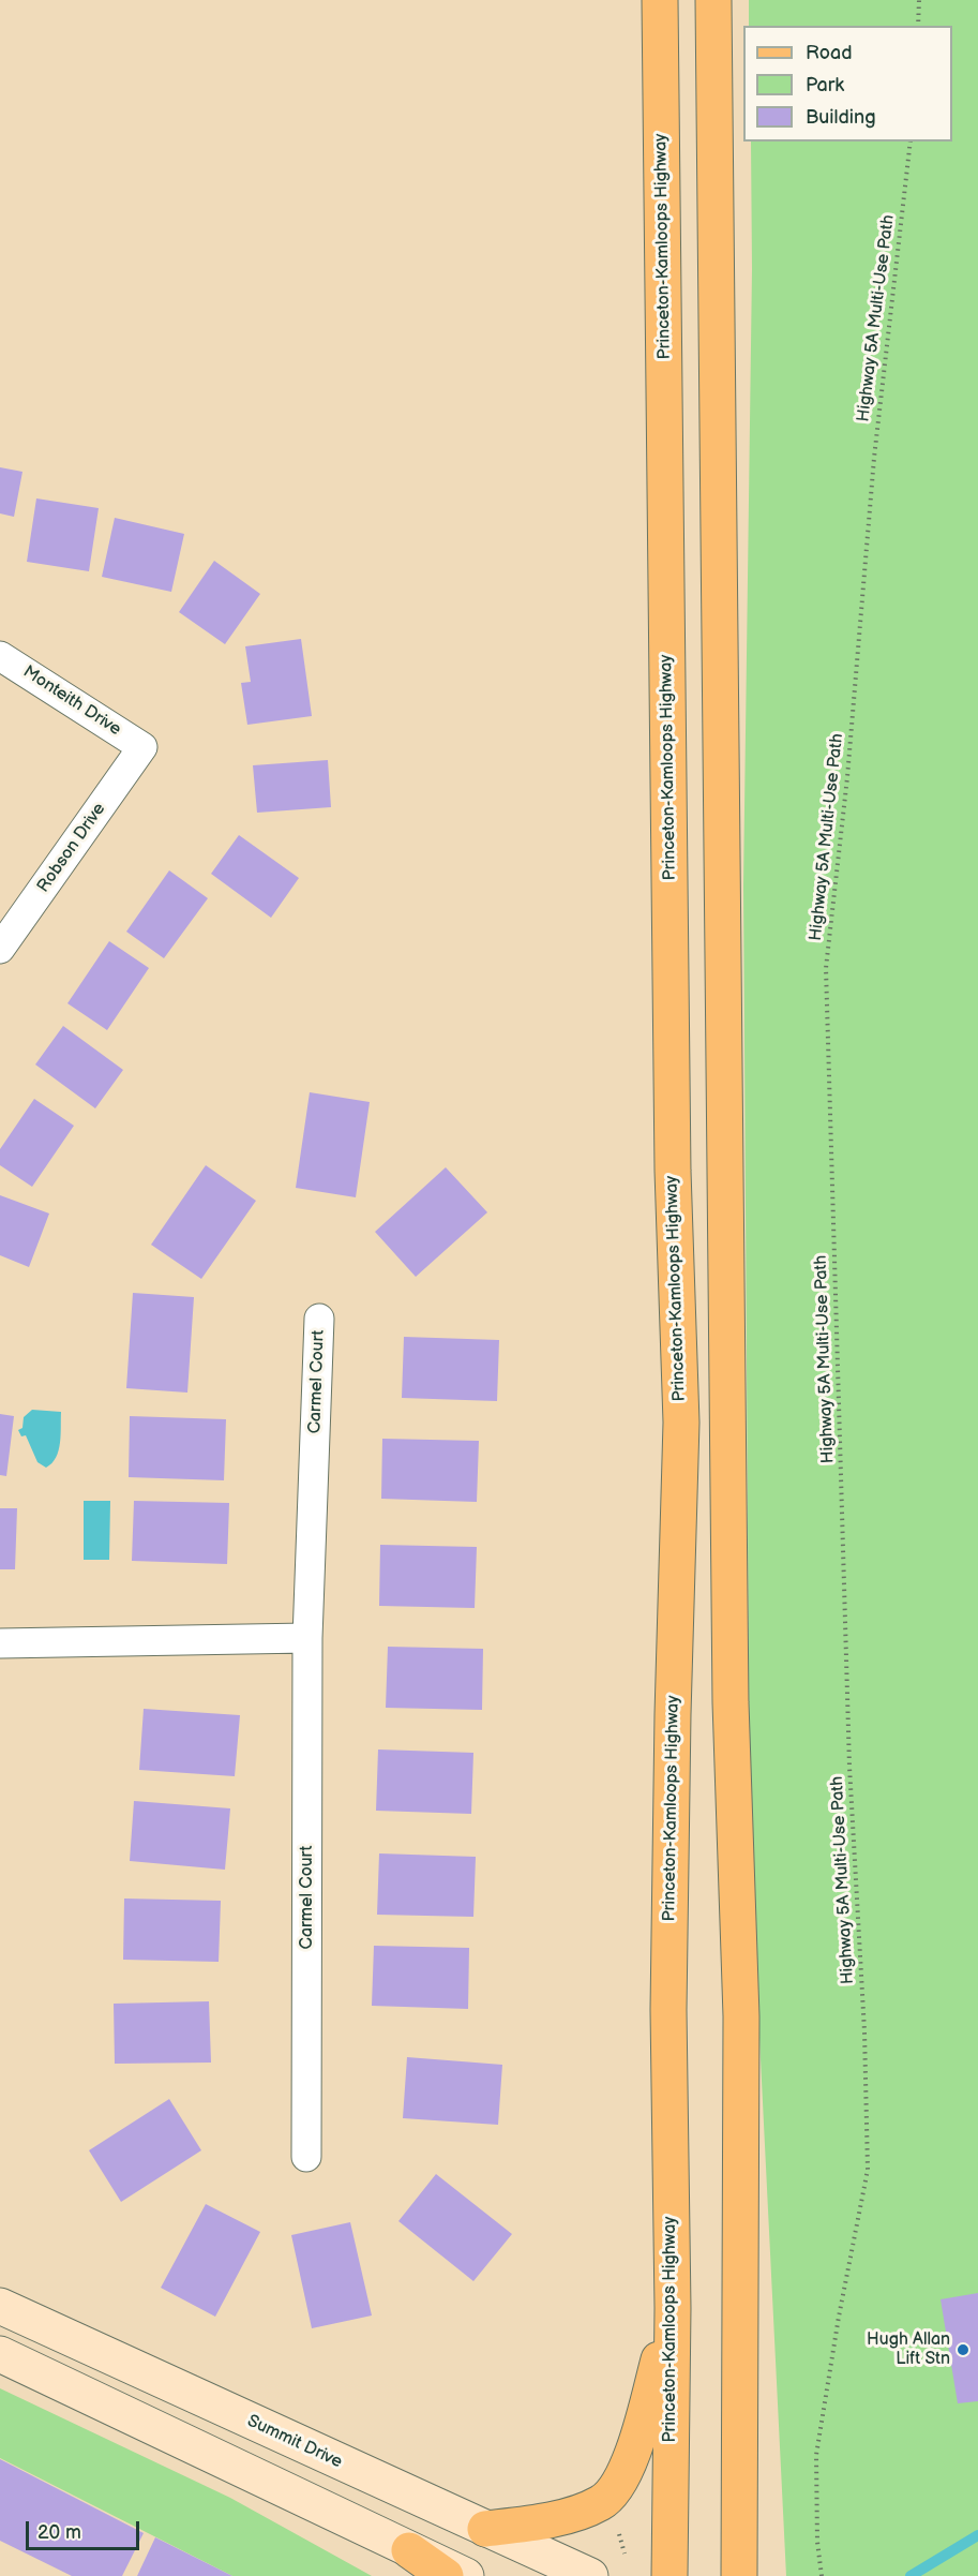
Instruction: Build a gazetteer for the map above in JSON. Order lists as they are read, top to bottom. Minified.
{"streets":{"main road":["Princeton-Kamloops Highway","Summit Drive"],"street":["Monteith Drive","Robson Drive","Carmel Court"],"path":["Highway 5A Multi-Use Path"]},"crossings":[["Monteith Drive","Robson Drive"]],"places":["Hugh Allan Lift Stn"],"legend":["Road","Park","Building"],"scale_bar":"20 m"}
